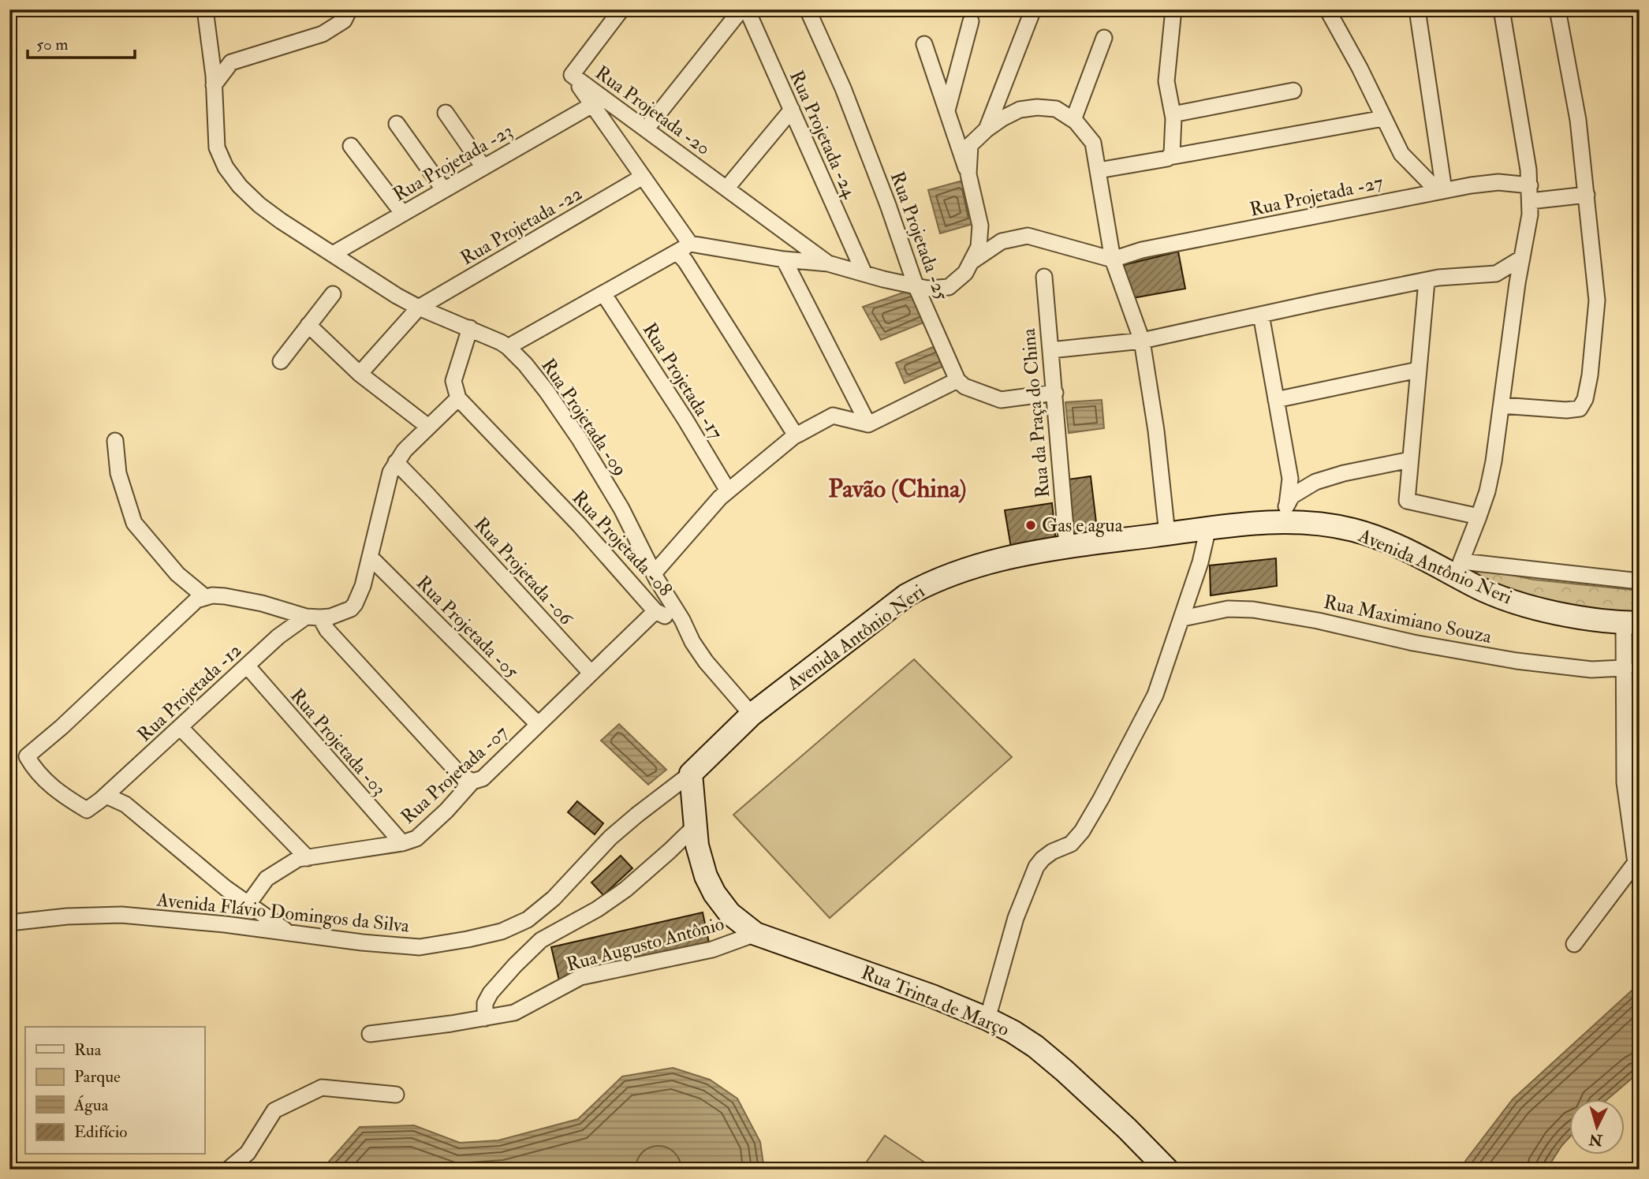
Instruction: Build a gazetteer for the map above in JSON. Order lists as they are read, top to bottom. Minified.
{"streets":{"street":["Rua Projetada -20","Rua Projetada -24","Rua Projetada -23","Rua Projetada -27","Rua Projetada -22","Rua Projetada -25","Rua Projetada -17","Rua da Praça do China","Rua Projetada -09","Rua Projetada -08","Avenida Antônio Neri","Rua Projetada -06","Rua Maximiano Souza","Rua Projetada -05","Rua Projetada -12","Rua Projetada -03","Rua Projetada -07","Avenida Flávio Domingos da Silva","Rua Augusto Antônio","Rua Trinta de Março"]},"crossings":[["Rua Projetada -20","Rua Projetada -24"],["Rua Projetada -20","Rua Projetada -23"],["Rua Projetada -20","Rua Projetada -22"],["Rua Projetada -20","Rua Projetada -25"],["Rua Projetada -23","Rua Projetada -09"],["Rua Projetada -22","Rua Projetada -09"],["Rua da Praça do China","Avenida Antônio Neri"],["Rua Projetada -09","Rua Projetada -08"],["Rua Projetada -08","Avenida Antônio Neri"],["Rua Projetada -08","Rua Projetada -07"],["Avenida Antônio Neri","Avenida Flávio Domingos da Silva"],["Rua Projetada -06","Rua Projetada -12"],["Rua Projetada -06","Rua Projetada -07"],["Rua Projetada -05","Rua Projetada -12"],["Rua Projetada -05","Rua Projetada -07"],["Rua Projetada -12","Rua Projetada -03"],["Rua Projetada -03","Rua Projetada -07"],["Rua Augusto Antônio","Rua Trinta de Março"]],"districts":["Pavão (China)"],"places":["Gas e agua"],"legend":["Rua","Parque","Água","Edifício"],"scale_bar":"50 m","north":"bottom"}
